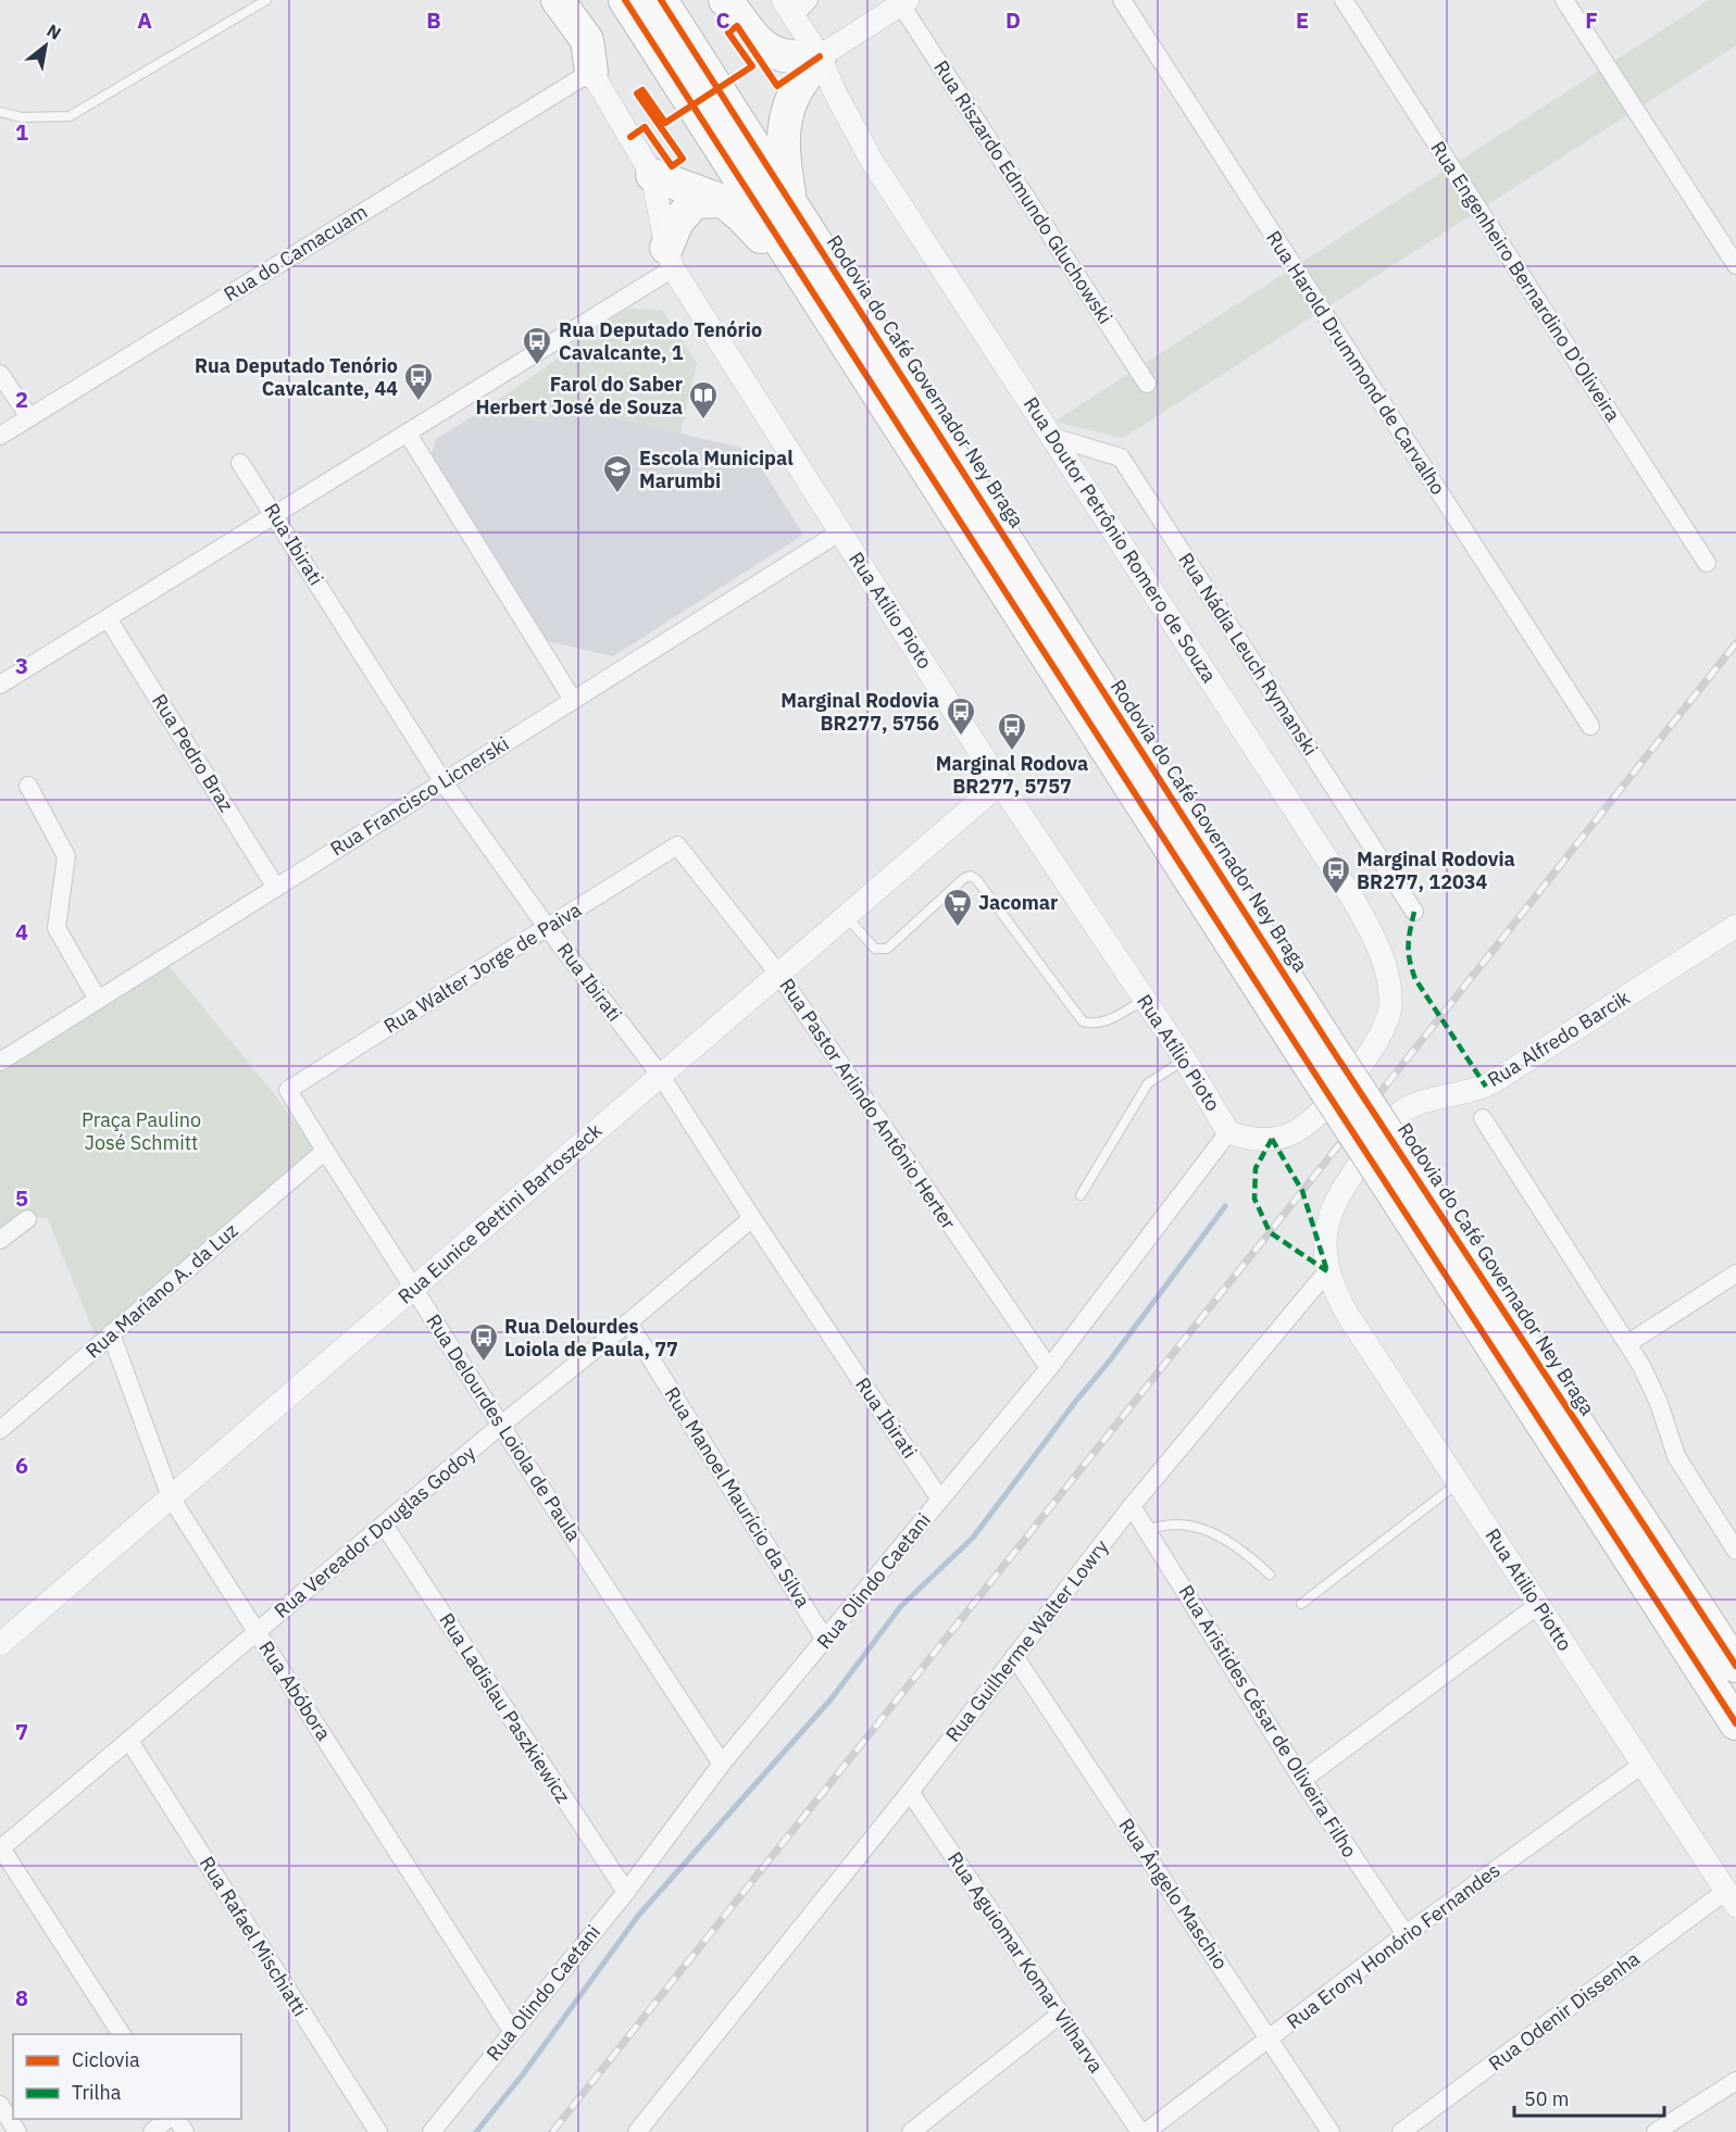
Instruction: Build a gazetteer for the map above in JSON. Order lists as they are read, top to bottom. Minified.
{"streets":{"highway":["Rodovia do Café Governador Ney Braga"],"street":["Rua Riszardo Edmundo Gluchowski","Rua do Camacuam","Rua Engenheiro Bernardino D'Oliveira","Rua Harold Drummond de Carvalho","Rua Doutor Petrônio Romero de Souza","Rua Ibirati","Rua Atílio Pioto","Rua Nádia Leuch Rymanski","Rua Pedro Braz","Rua Francisco Licnerski","Rua Walter Jorge de Paiva","Rua Alfredo Barcik","Rua Pastor Arlindo Antônio Herter","Rua Eunice Bettini Bartoszeck","Rua Mariano A. da Luz","Rua Delourdes Loiola de Paula","Rua Manoel Maurício da Silva","Rua Vereador Douglas Godoy","Rua Olindo Caetani","Rua Atilio Piotto","Rua Guilherme Walter Lowry","Rua Abóbora","Rua Ladislau Paszkiewicz","Rua Aristides César de Oliveira Filho","Rua Ângelo Maschio","Rua Rafael Mischiatti","Rua Erony Honório Fernandes","Rua Aguiomar Komar Vilharva","Rua Odenir Dissenha"]},"crossings":[["Rua do Camacuam","Rua Atílio Pioto"],["Rua Doutor Petrônio Romero de Souza","Rua Atílio Pioto"],["Rua Doutor Petrônio Romero de Souza","Rua Nádia Leuch Rymanski"],["Rua Doutor Petrônio Romero de Souza","Rua Olindo Caetani"],["Rua Ibirati","Rua Francisco Licnerski"],["Rua Ibirati","Rua Walter Jorge de Paiva"],["Rua Ibirati","Rua Eunice Bettini Bartoszeck"],["Rua Ibirati","Rua Vereador Douglas Godoy"],["Rua Ibirati","Rua Olindo Caetani"],["Rua Atílio Pioto","Rua Francisco Licnerski"],["Rua Atílio Pioto","Rua Eunice Bettini Bartoszeck"],["Rua Atílio Pioto","Rua Olindo Caetani"],["Rua Pedro Braz","Rua Francisco Licnerski"],["Rua Walter Jorge de Paiva","Rua Pastor Arlindo Antônio Herter"],["Rua Walter Jorge de Paiva","Rua Delourdes Loiola de Paula"],["Rua Alfredo Barcik","Rua Atilio Piotto"],["Rua Alfredo Barcik","Rua Guilherme Walter Lowry"],["Rua Pastor Arlindo Antônio Herter","Rua Eunice Bettini Bartoszeck"],["Rua Pastor Arlindo Antônio Herter","Rua Olindo Caetani"],["Rua Eunice Bettini Bartoszeck","Rua Delourdes Loiola de Paula"],["Rua Eunice Bettini Bartoszeck","Rua Abóbora"],["Rua Mariano A. da Luz","Rua Delourdes Loiola de Paula"],["Rua Mariano A. da Luz","Rua Abóbora"],["Rua Delourdes Loiola de Paula","Rua Vereador Douglas Godoy"],["Rua Delourdes Loiola de Paula","Rua Olindo Caetani"],["Rua Manoel Maurício da Silva","Rua Vereador Douglas Godoy"],["Rua Manoel Maurício da Silva","Rua Olindo Caetani"],["Rua Vereador Douglas Godoy","Rua Abóbora"],["Rua Vereador Douglas Godoy","Rua Ladislau Paszkiewicz"],["Rua Vereador Douglas Godoy","Rua Rafael Mischiatti"],["Rua Olindo Caetani","Rua Abóbora"],["Rua Olindo Caetani","Rua Ladislau Paszkiewicz"],["Rua Atilio Piotto","Rua Guilherme Walter Lowry"],["Rua Atilio Piotto","Rua Erony Honório Fernandes"],["Rua Atilio Piotto","Rua Odenir Dissenha"],["Rua Guilherme Walter Lowry","Rua Aristides César de Oliveira Filho"],["Rua Guilherme Walter Lowry","Rua Ângelo Maschio"],["Rua Guilherme Walter Lowry","Rua Aguiomar Komar Vilharva"],["Rua Aristides César de Oliveira Filho","Rua Erony Honório Fernandes"],["Rua Ângelo Maschio","Rua Erony Honório Fernandes"]],"parks":["Praça Paulino José Schmitt"],"places":{"bus stop":["Rua Deputado Tenório Cavalcante, 1","Rua Deputado Tenório Cavalcante, 44","Marginal Rodovia BR277, 5756","Marginal Rodova BR277, 5757","Marginal Rodovia BR277, 12034","Rua Delourdes Loiola de Paula, 77"],"library":["Farol do Saber Herbert José de Souza"],"school or university":["Escola Municipal Marumbi"],"supermarket":["Jacomar"]},"legend":["Ciclovia","Trilha"],"scale_bar":"50 m","north":"top right","grid":{"columns":["A","B","C","D","E","F"],"rows":["1","2","3","4","5","6","7","8"]}}
